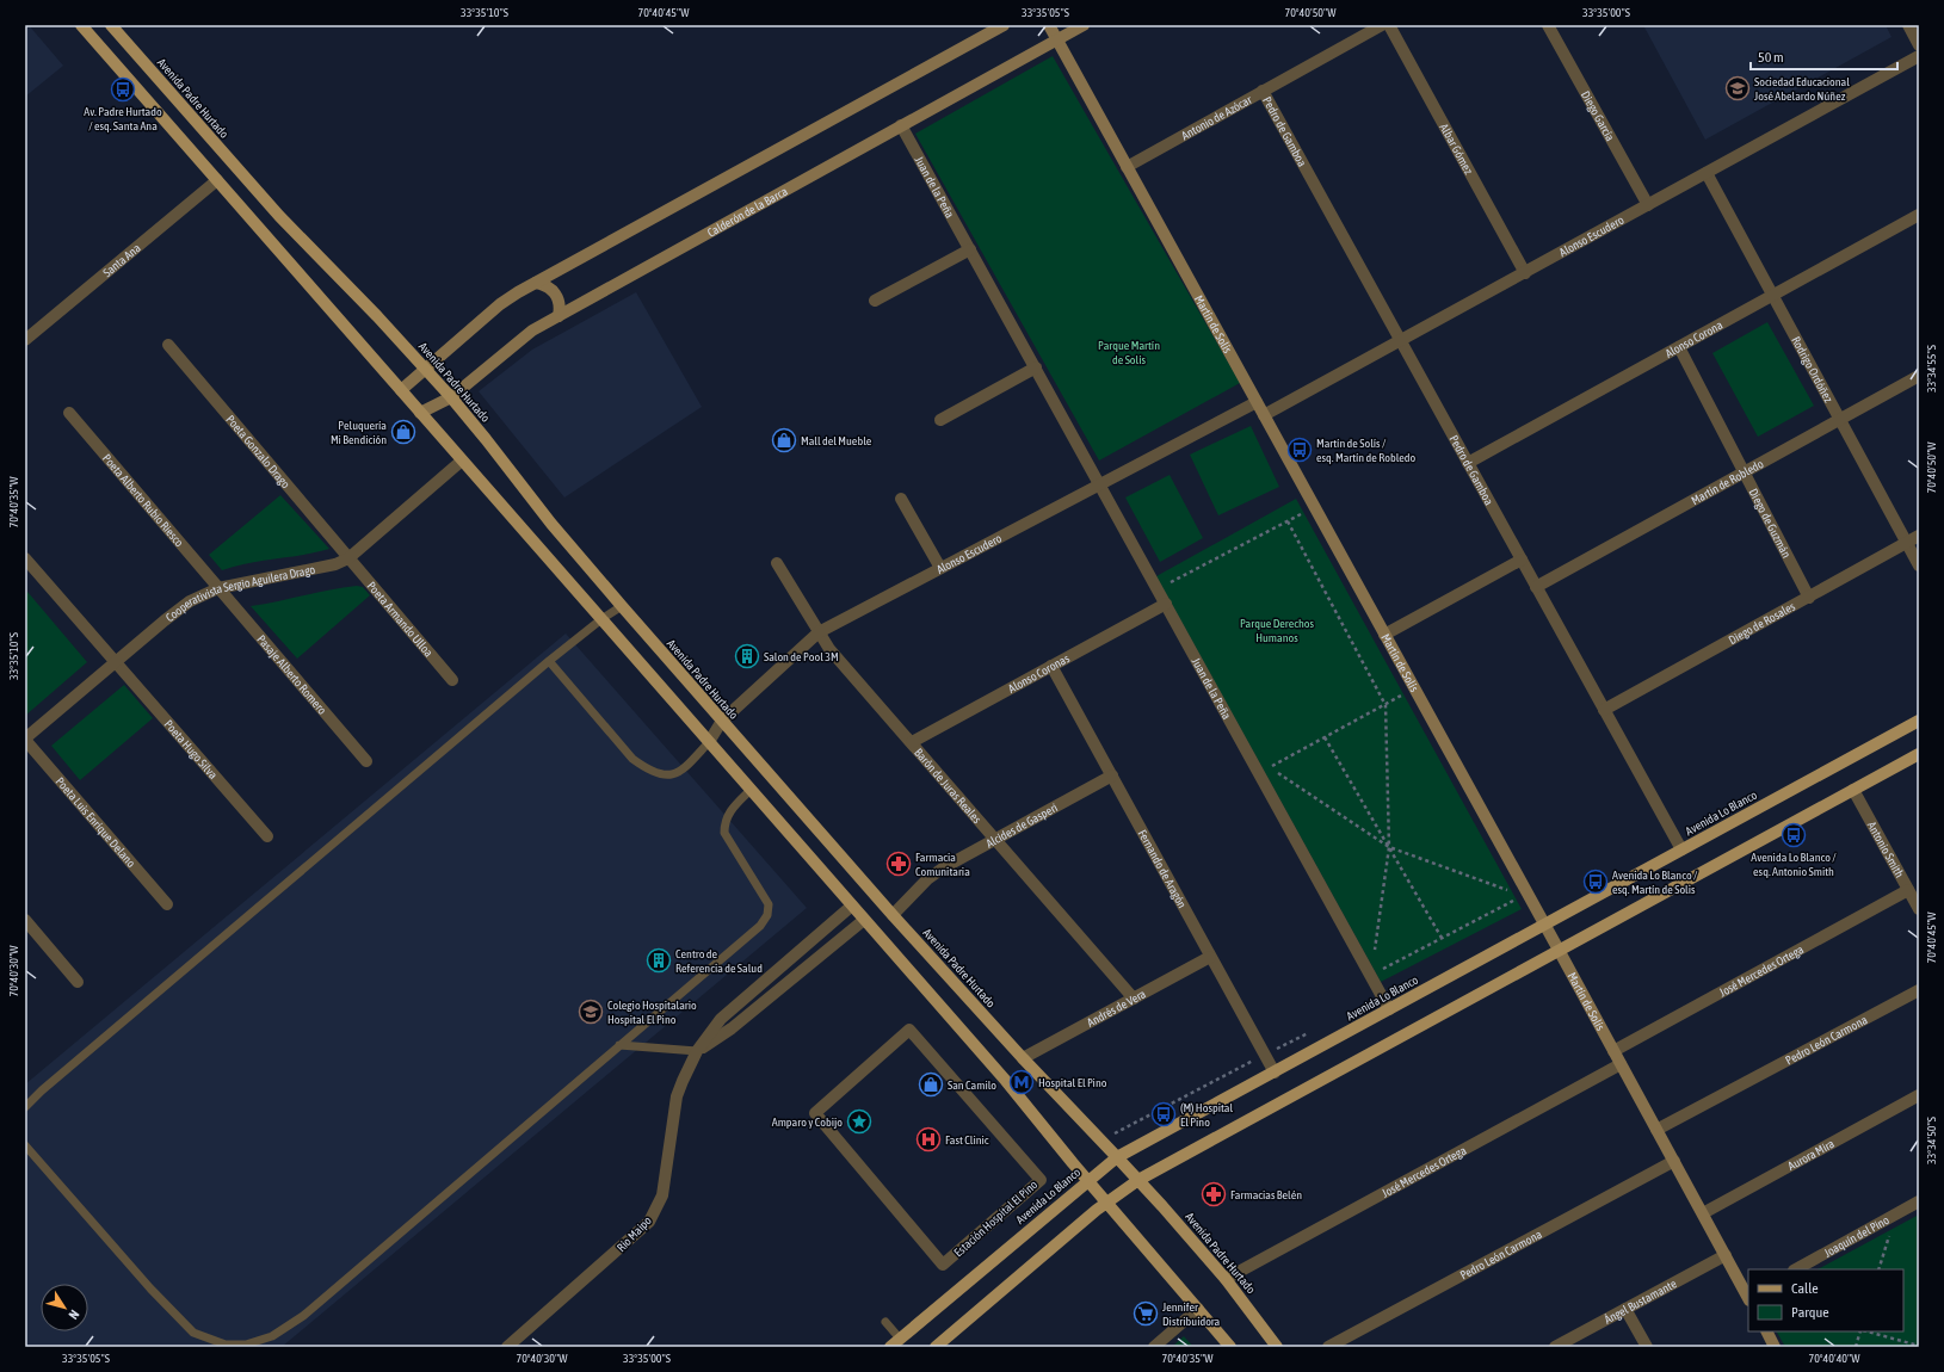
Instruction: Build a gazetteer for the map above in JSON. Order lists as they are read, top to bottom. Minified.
{"streets":{"main road":["Avenida Padre Hurtado","Avenida Lo Blanco"],"street":["Diego García","Antonio de Azócar","Pedro de Gamboa","Albar Gómez","Juan de la Peña","Calderón de la Barca","Alonso Escudero","Santa Ana","Martín de Solís","Alonso Corona","Rodrigo Ordóñez","Poeta Gonzalo Drago","Martín de Robledo","Poeta Alberto Rubio Riesco","Diego de Guzmán","Cooperativista Sergio Aguilera Drago","Poeta Armando Ulloa","Diego de Rosales","Alonso Coronas","Pasaje Alberto Romero","Poeta Hugo Silva","Barón de Juras Reales","Poeta Luis Enrique Delano","Alcides de Gasperi","Antonio Smith","Fernando de Aragón","José Mercedes Ortega","Andrés de Vera","Pedro León Carmona","Aurora Mira","Estación Hospital El Pino","Río Maipo","Joaquín del Pino","Ángel Bustamante"]},"crossings":[["Avenida Padre Hurtado","Calderón de la Barca"],["Avenida Padre Hurtado","Alonso Escudero"],["Avenida Padre Hurtado","Avenida Lo Blanco"],["Avenida Padre Hurtado","Alcides de Gasperi"],["Avenida Padre Hurtado","José Mercedes Ortega"],["Avenida Padre Hurtado","Andrés de Vera"],["Diego García","Alonso Escudero"],["Antonio de Azócar","Pedro de Gamboa"],["Antonio de Azócar","Martín de Solís"],["Pedro de Gamboa","Alonso Escudero"],["Pedro de Gamboa","Alonso Corona"],["Pedro de Gamboa","Martín de Robledo"],["Pedro de Gamboa","Diego de Rosales"],["Pedro de Gamboa","Avenida Lo Blanco"],["Albar Gómez","Alonso Escudero"],["Juan de la Peña","Calderón de la Barca"],["Juan de la Peña","Alonso Escudero"],["Juan de la Peña","Alonso Coronas"],["Juan de la Peña","Avenida Lo Blanco"],["Calderón de la Barca","Martín de Solís"],["Alonso Escudero","Martín de Solís"],["Alonso Escudero","Rodrigo Ordóñez"],["Alonso Escudero","Barón de Juras Reales"],["Martín de Solís","Avenida Lo Blanco"],["Martín de Solís","José Mercedes Ortega"],["Martín de Solís","Pedro León Carmona"],["Martín de Solís","Aurora Mira"],["Martín de Solís","Ángel Bustamante"],["Alonso Corona","Rodrigo Ordóñez"],["Alonso Corona","Diego de Guzmán"],["Rodrigo Ordóñez","Martín de Robledo"],["Rodrigo Ordóñez","Diego de Rosales"],["Poeta Gonzalo Drago","Cooperativista Sergio Aguilera Drago"],["Poeta Gonzalo Drago","Poeta Armando Ulloa"],["Martín de Robledo","Diego de Guzmán"],["Poeta Alberto Rubio Riesco","Cooperativista Sergio Aguilera Drago"],["Poeta Alberto Rubio Riesco","Pasaje Alberto Romero"],["Diego de Guzmán","Diego de Rosales"],["Cooperativista Sergio Aguilera Drago","Poeta Armando Ulloa"],["Cooperativista Sergio Aguilera Drago","Pasaje Alberto Romero"],["Cooperativista Sergio Aguilera Drago","Poeta Hugo Silva"],["Cooperativista Sergio Aguilera Drago","Poeta Luis Enrique Delano"],["Alonso Coronas","Barón de Juras Reales"],["Alonso Coronas","Fernando de Aragón"],["Barón de Juras Reales","Alcides de Gasperi"],["Barón de Juras Reales","Andrés de Vera"],["Avenida Lo Blanco","Fernando de Aragón"],["Alcides de Gasperi","Fernando de Aragón"],["Antonio Smith","José Mercedes Ortega"],["Fernando de Aragón","Andrés de Vera"]],"parks":["Parque Martín de Solís","Parque Derechos Humanos"],"places":{"school or university":["Sociedad Educacional José Abelardo Núñez","Colegio Hospitalario Hospital El Pino"],"bus stop":["Av. Padre Hurtado / esq. Santa Ana","Martín de Solís / esq. Martín de Robledo","Avenida Lo Blanco / esq. Antonio Smith","Avenida Lo Blanco / esq. Martín de Solis","(M) Hospital El Pino"],"shop":["Peluquería Mi Bendición","Mall del Mueble","San Camilo"],"building":["Salon de Pool 3M","Centro de Referencia de Salud"],"pharmacy":["Farmacia Comunitaria","Farmacias Belén"],"metro station":["Hospital El Pino"],"place":["Amparo y Cobijo"],"hospital":["Fast Clinic"],"supermarket":["Jennifer Distribuidora"]},"legend":["Calle","Parque"],"scale_bar":"50 m","north":"bottom right","coordinates":["33°35'10\"S","70°40'45\"W","33°35'05\"S","70°40'50\"W","33°35'00\"S","33°34'55\"S","70°40'35\"W","70°40'30\"W","33°34'50\"S","70°40'40\"W"]}
